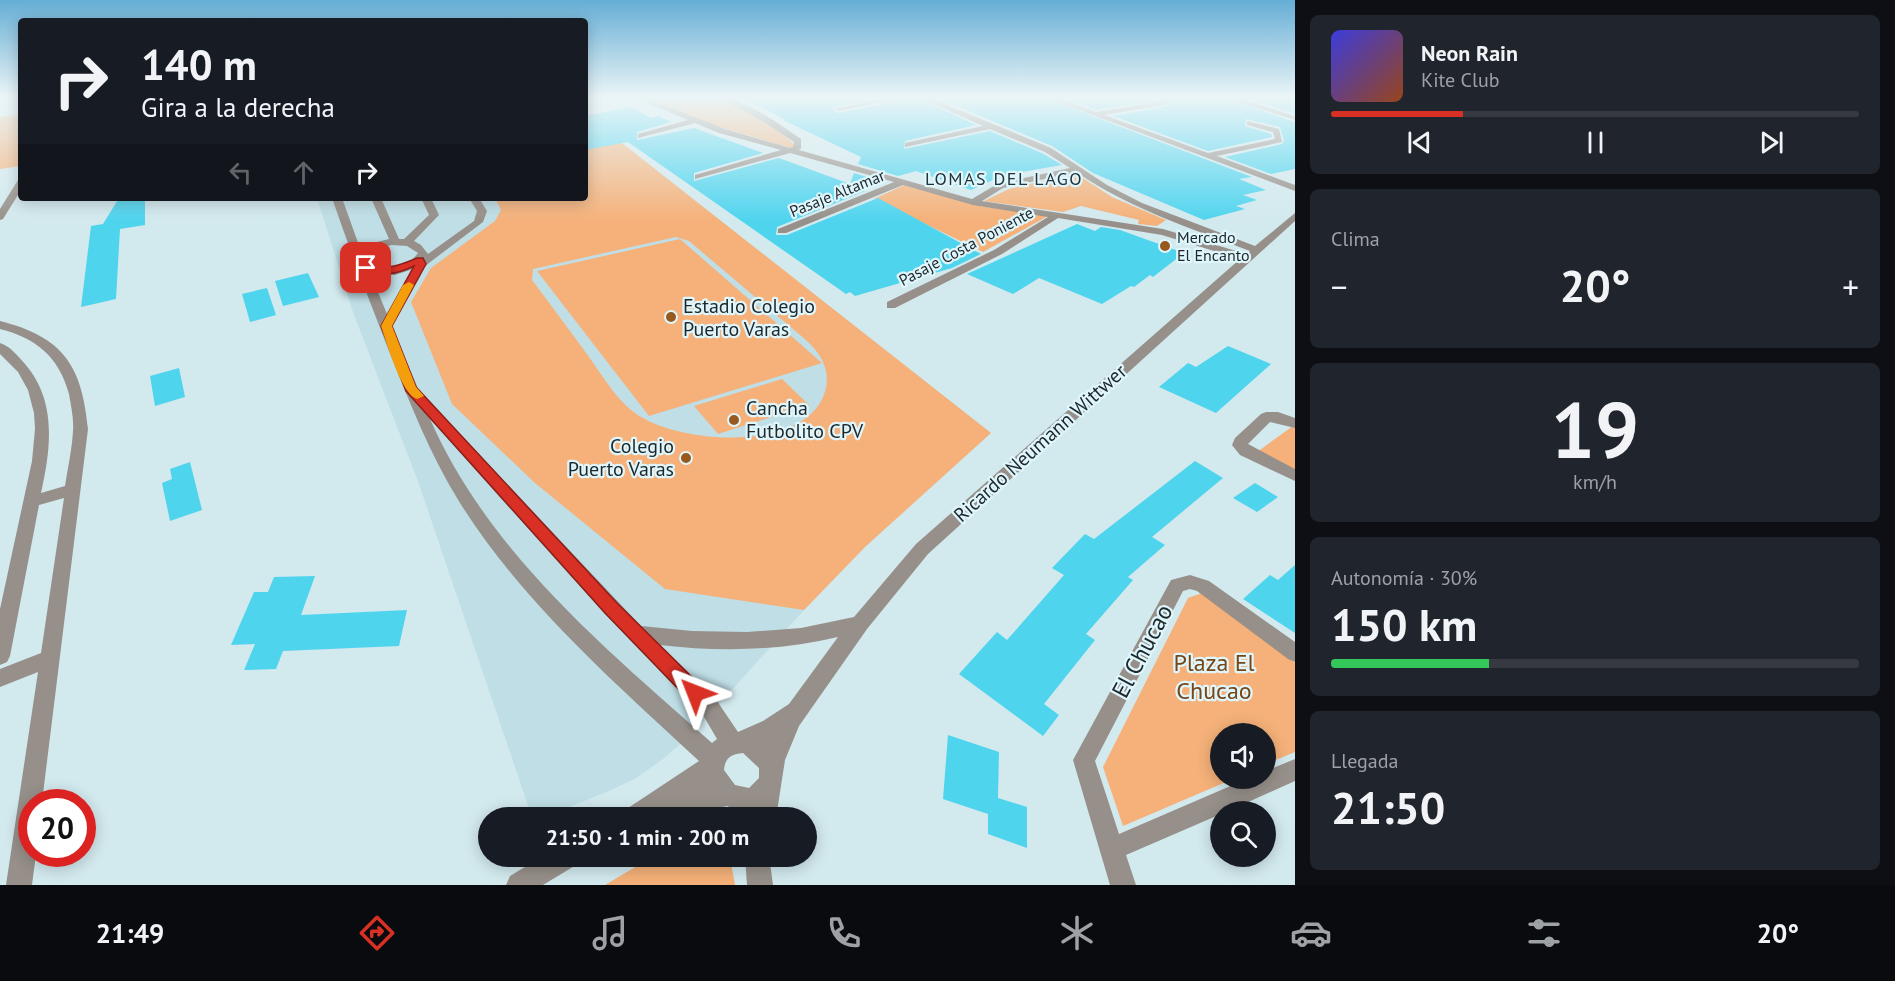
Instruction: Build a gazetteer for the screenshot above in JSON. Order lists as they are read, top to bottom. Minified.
{"streets":{"street":["Pasaje Altamar","Pasaje Costa Poniente","Ricardo Neumann Wittwer","El Chucao"]},"districts":["LOMAS DEL LAGO"],"parks":["Plaza El Chucao"],"places":["Mercado El Encanto","Estadio Colegio Puerto Varas","Cancha Futbolito CPV","Colegio Puerto Varas"],"page":{"turn":["140 m","Gira a la derecha"],"song":["Neon Rain","Kite Club"],"tile":["Clima",["19","km/h"],["Autonomía · 30%","150 km"],["Llegada","21:50"]],"heat":["−","20°","+"],"limit":"20","trip":"21:50 · 1 min · 200 m","tabs":["21:49","20°"]}}
